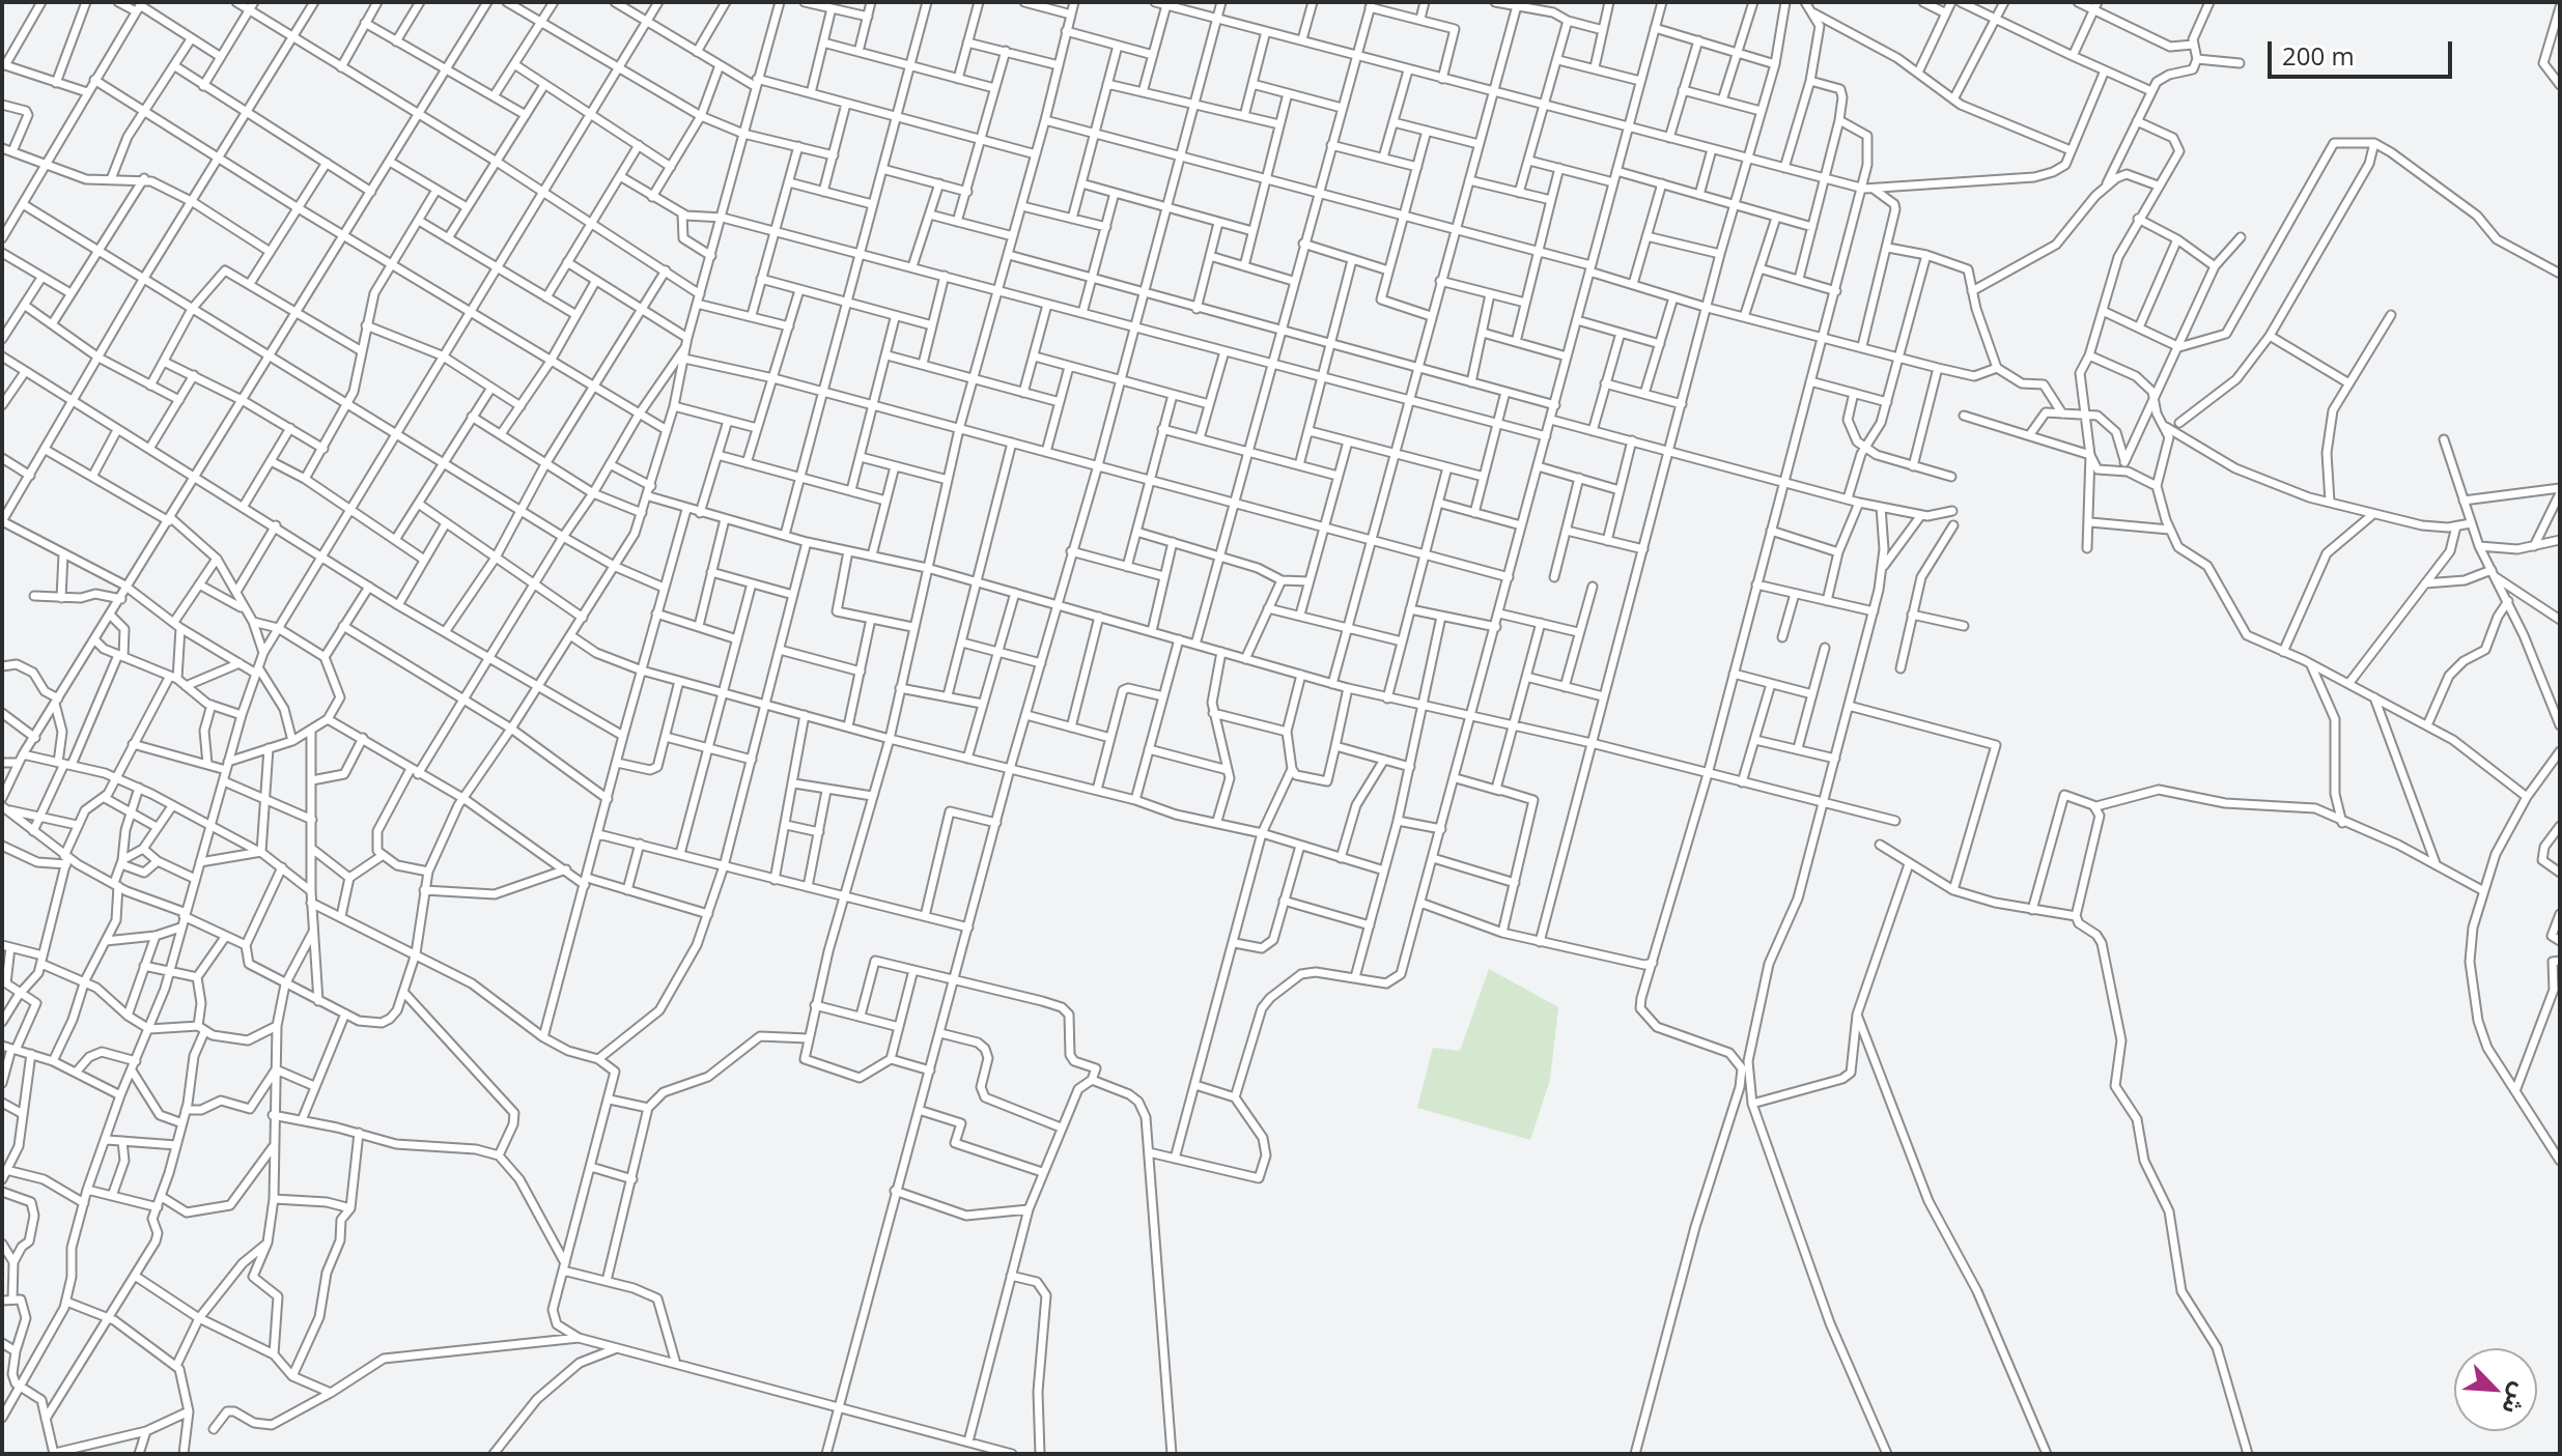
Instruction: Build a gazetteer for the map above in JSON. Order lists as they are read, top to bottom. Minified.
{"scale_bar":"200 m","north":"bottom right"}
